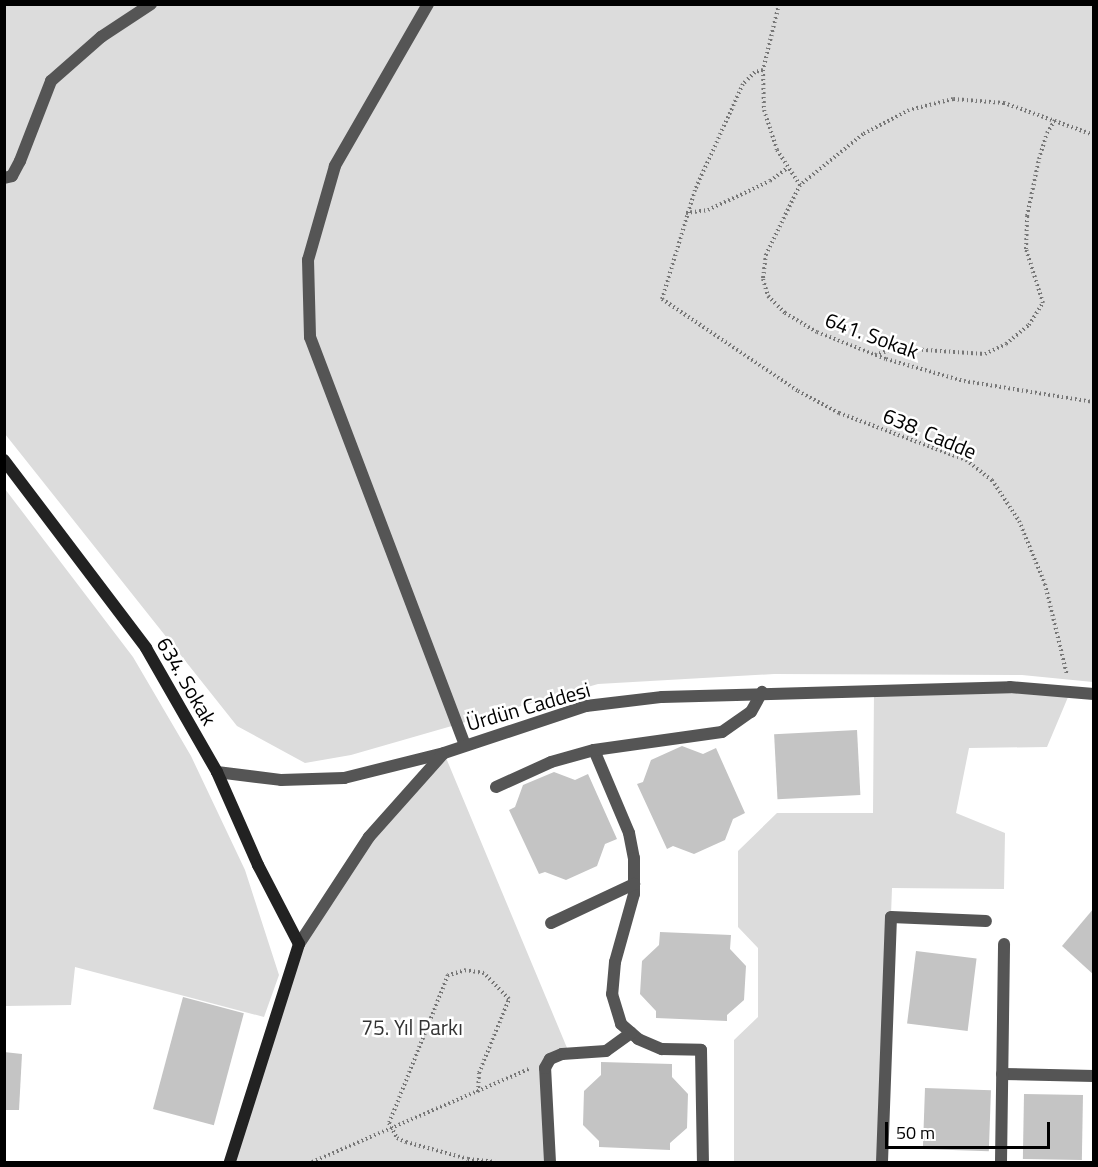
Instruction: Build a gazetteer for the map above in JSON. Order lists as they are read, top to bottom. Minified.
{"streets":{"main road":["634. Sokak","Ürdün Caddesi"],"path":["641. Sokak","638. Cadde"]},"crossings":[["638. Cadde","Ürdün Caddesi"],["634. Sokak","Ürdün Caddesi"]],"parks":["75. Yıl Parkı"],"scale_bar":"50 m"}
